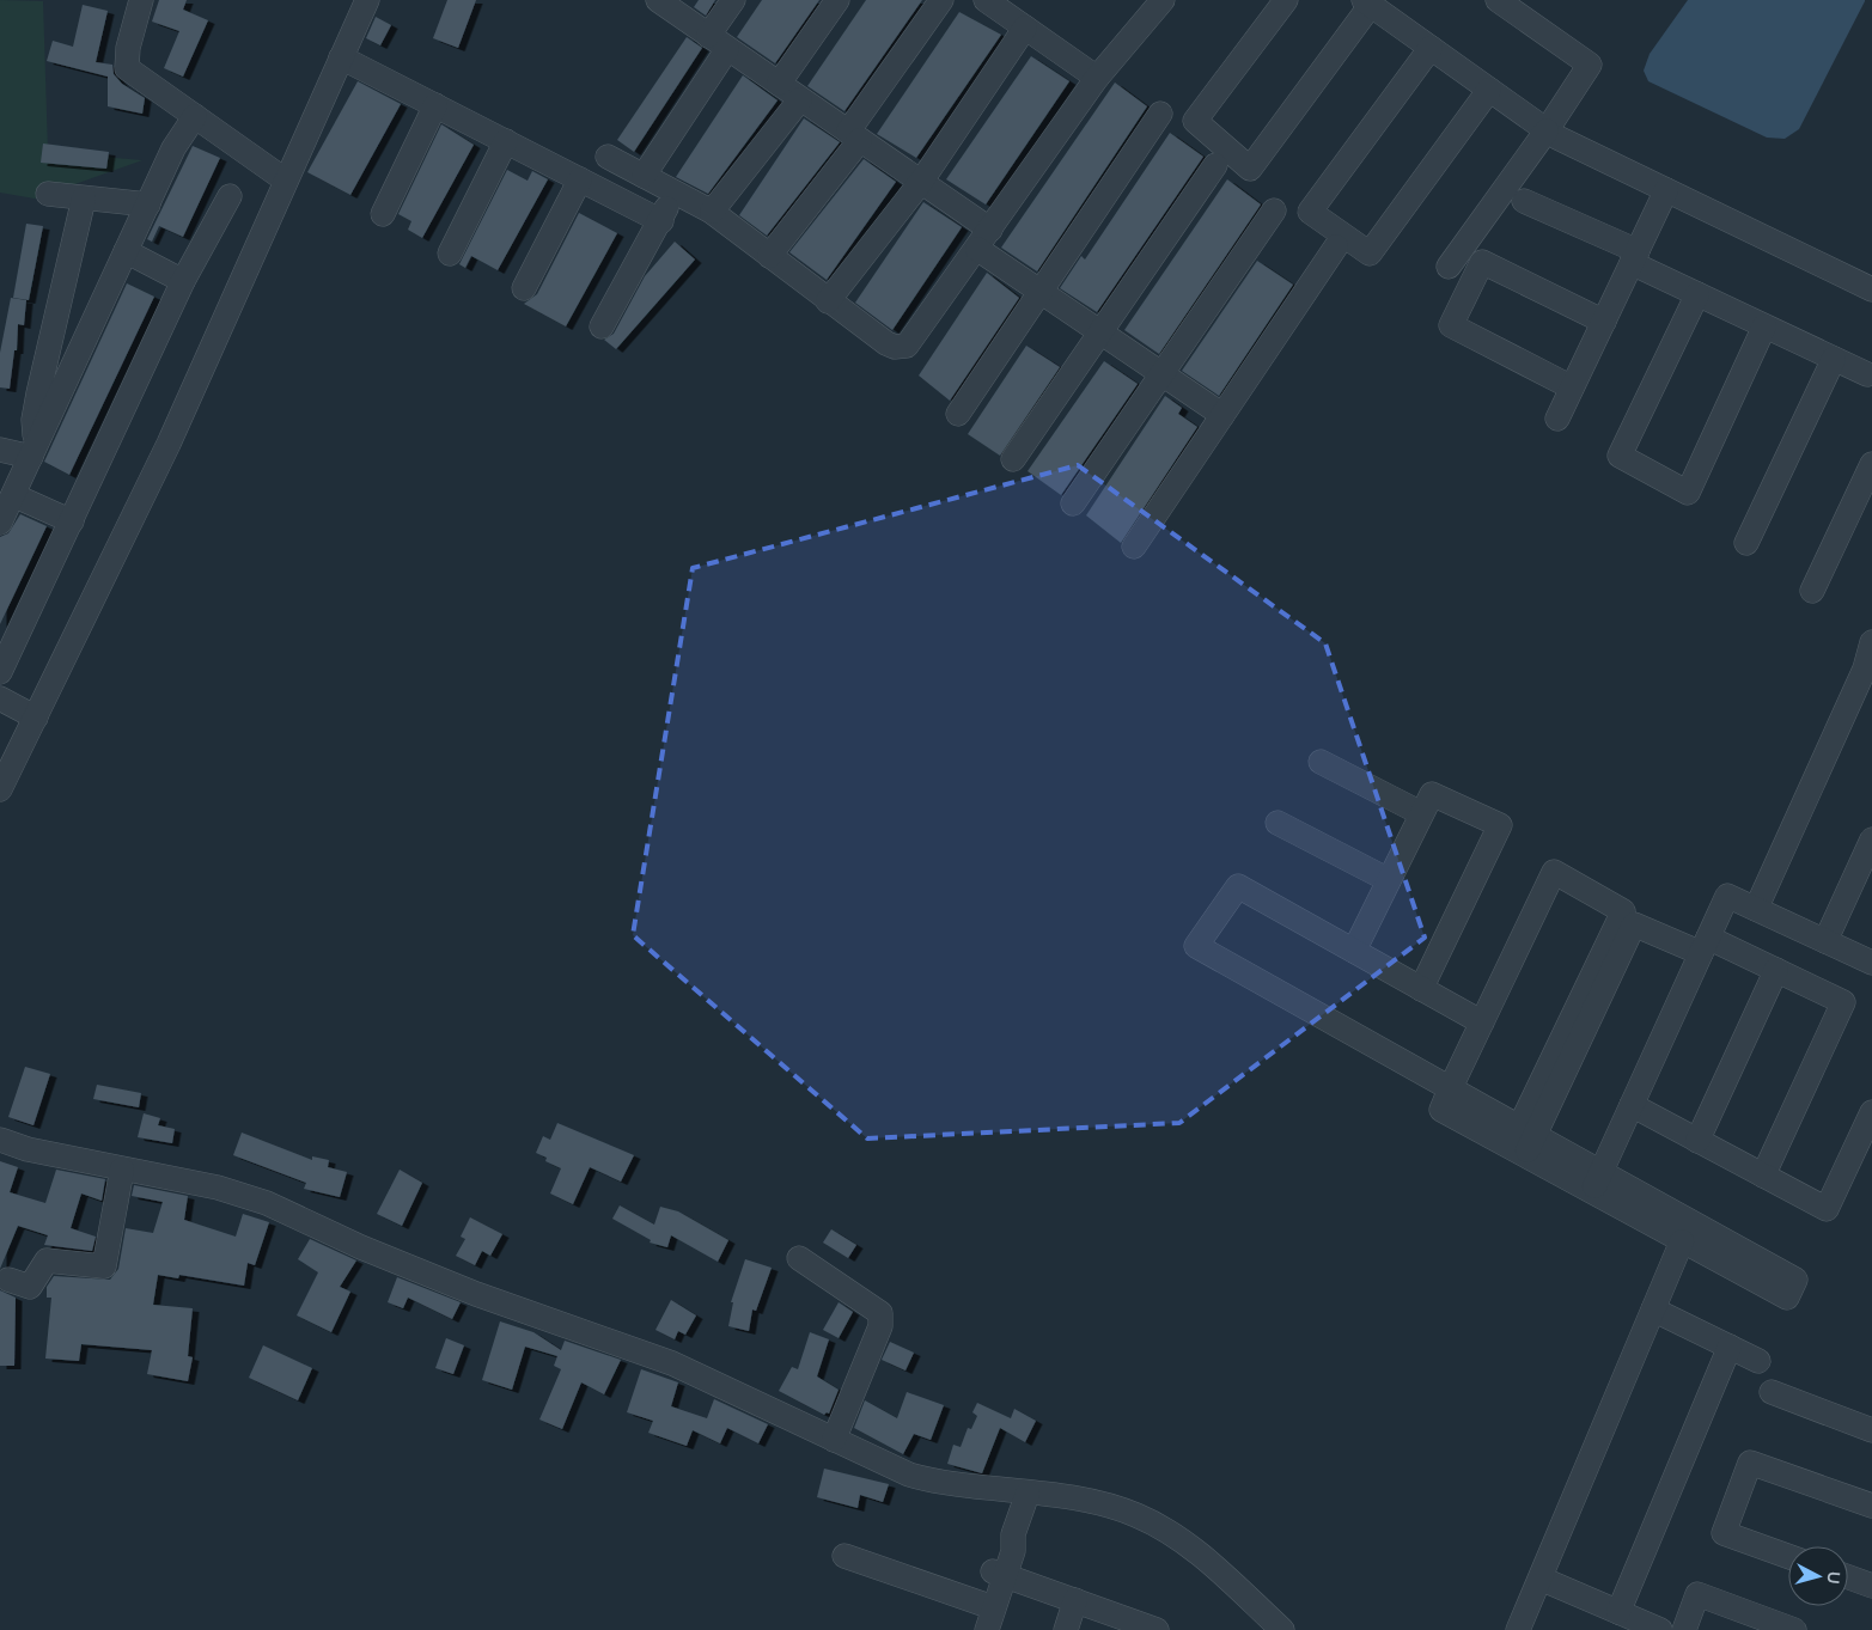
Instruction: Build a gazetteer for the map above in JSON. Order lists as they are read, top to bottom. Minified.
{"north":"right"}
